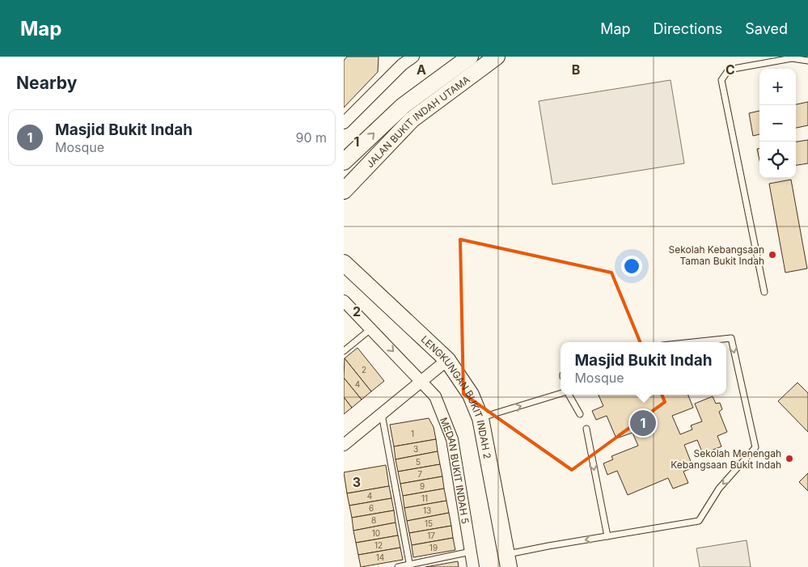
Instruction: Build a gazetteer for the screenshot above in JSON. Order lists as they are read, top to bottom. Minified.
{"streets":{"street":["JALAN BUKIT INDAH UTAMA","LENGKUNGAN BUKIT INDAH 2","MEDAN BUKIT INDAH 5"]},"places":["Sekolah Kebangsaan Taman Bukit Indah","Sekolah Menengah Kebangsaan Bukit Indah"],"house_numbers":["2","4","1","3","5","7","9","4","11","6","13","8","15","10","17","12","19","14"],"page":{"header":"Map","nav":["Map","Directions","Saved"],"heading":"Nearby","map_buttons":["+","−"],"list":[{"mark":"1","name":"Masjid Bukit Indah","note":"Mosque","value":"90 m"}],"popup":["Masjid Bukit Indah","Mosque"],"pins":"1"},"grid":{"columns":["A","B","C"],"rows":["1","2","3"]}}
